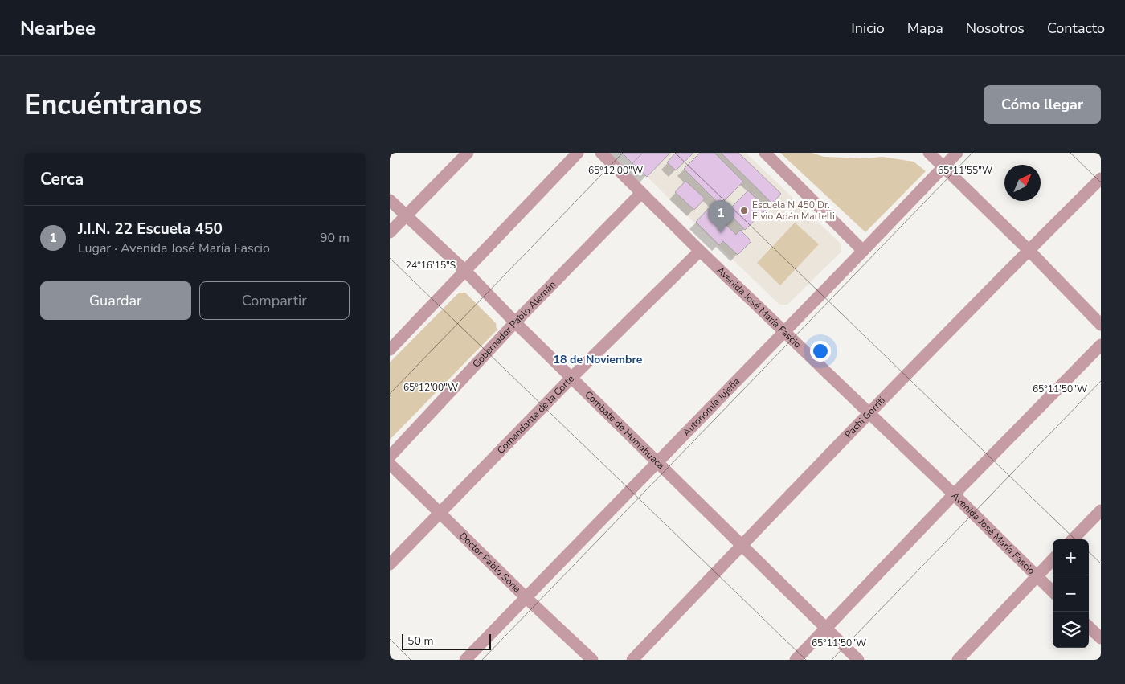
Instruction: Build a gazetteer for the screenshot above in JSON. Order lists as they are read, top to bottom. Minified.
{"streets":{"street":["Avenida José María Fascio","Gobernador Pablo Alemán","Autonomía Jujeña","Comandante de la Corte","Pachi Gorriti","Combate de Humahuaca","Doctor Pablo Soria"]},"crossings":[["Avenida José María Fascio","Gobernador Pablo Alemán"],["Avenida José María Fascio","Autonomía Jujeña"],["Avenida José María Fascio","Comandante de la Corte"],["Avenida José María Fascio","Pachi Gorriti"],["Gobernador Pablo Alemán","Combate de Humahuaca"],["Autonomía Jujeña","Combate de Humahuaca"],["Autonomía Jujeña","Doctor Pablo Soria"],["Comandante de la Corte","Combate de Humahuaca"],["Comandante de la Corte","Doctor Pablo Soria"],["Pachi Gorriti","Combate de Humahuaca"]],"districts":["18 de Noviembre"],"places":["Escuela N 450 Dr. Elvio Adán Martelli"],"scale_bar":"50 m","north":"top right","page":{"header":"Nearbee","nav":["Inicio","Mapa","Nosotros","Contacto"],"buttons":["Cómo llegar",["Guardar","Compartir"]],"title":"Encuéntranos","heading":"Cerca","pins":"1","list":[{"mark":"1","name":"J.I.N. 22 Escuela 450","note":"Lugar · Avenida José María Fascio","value":"90 m"}],"map_buttons":["+","−"],"scale":"50 m"},"coordinates":["65°12'00\"W","65°11'55\"W","24°16'15\"S","65°11'50\"W"]}
